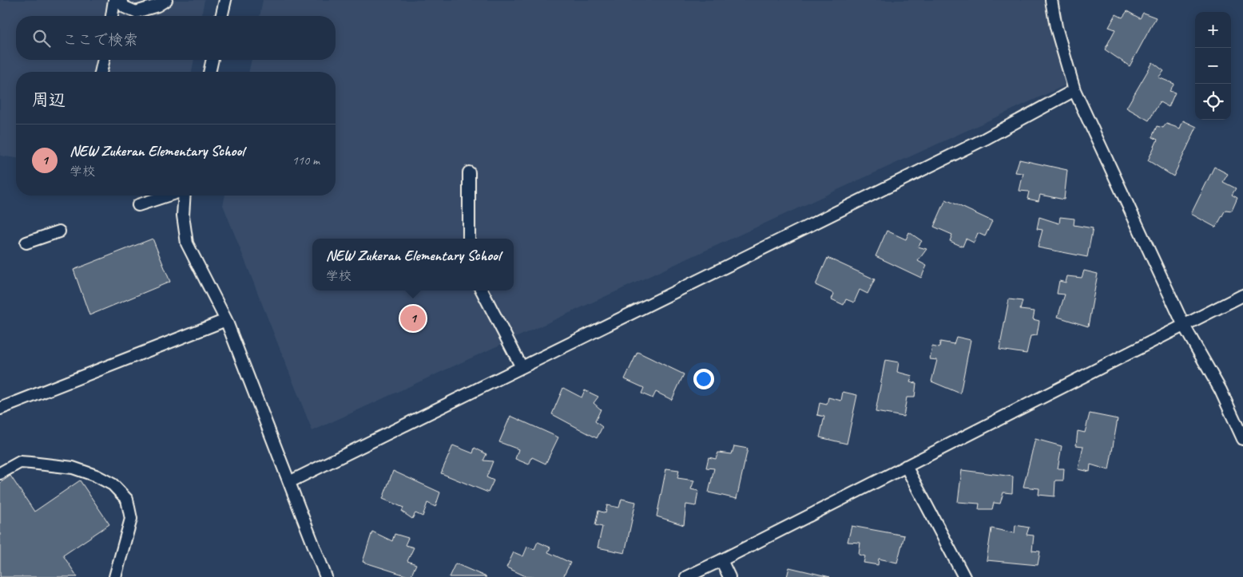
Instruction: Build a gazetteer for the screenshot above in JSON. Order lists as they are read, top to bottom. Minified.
{"page":{"map_buttons":["+","−"],"search":"ここで検索","heading":"周辺","list":[{"mark":"1","name":"NEW Zukeran Elementary School","note":"学校","value":"110 m"}],"popup":["NEW Zukeran Elementary School","学校"],"pins":"1"}}
